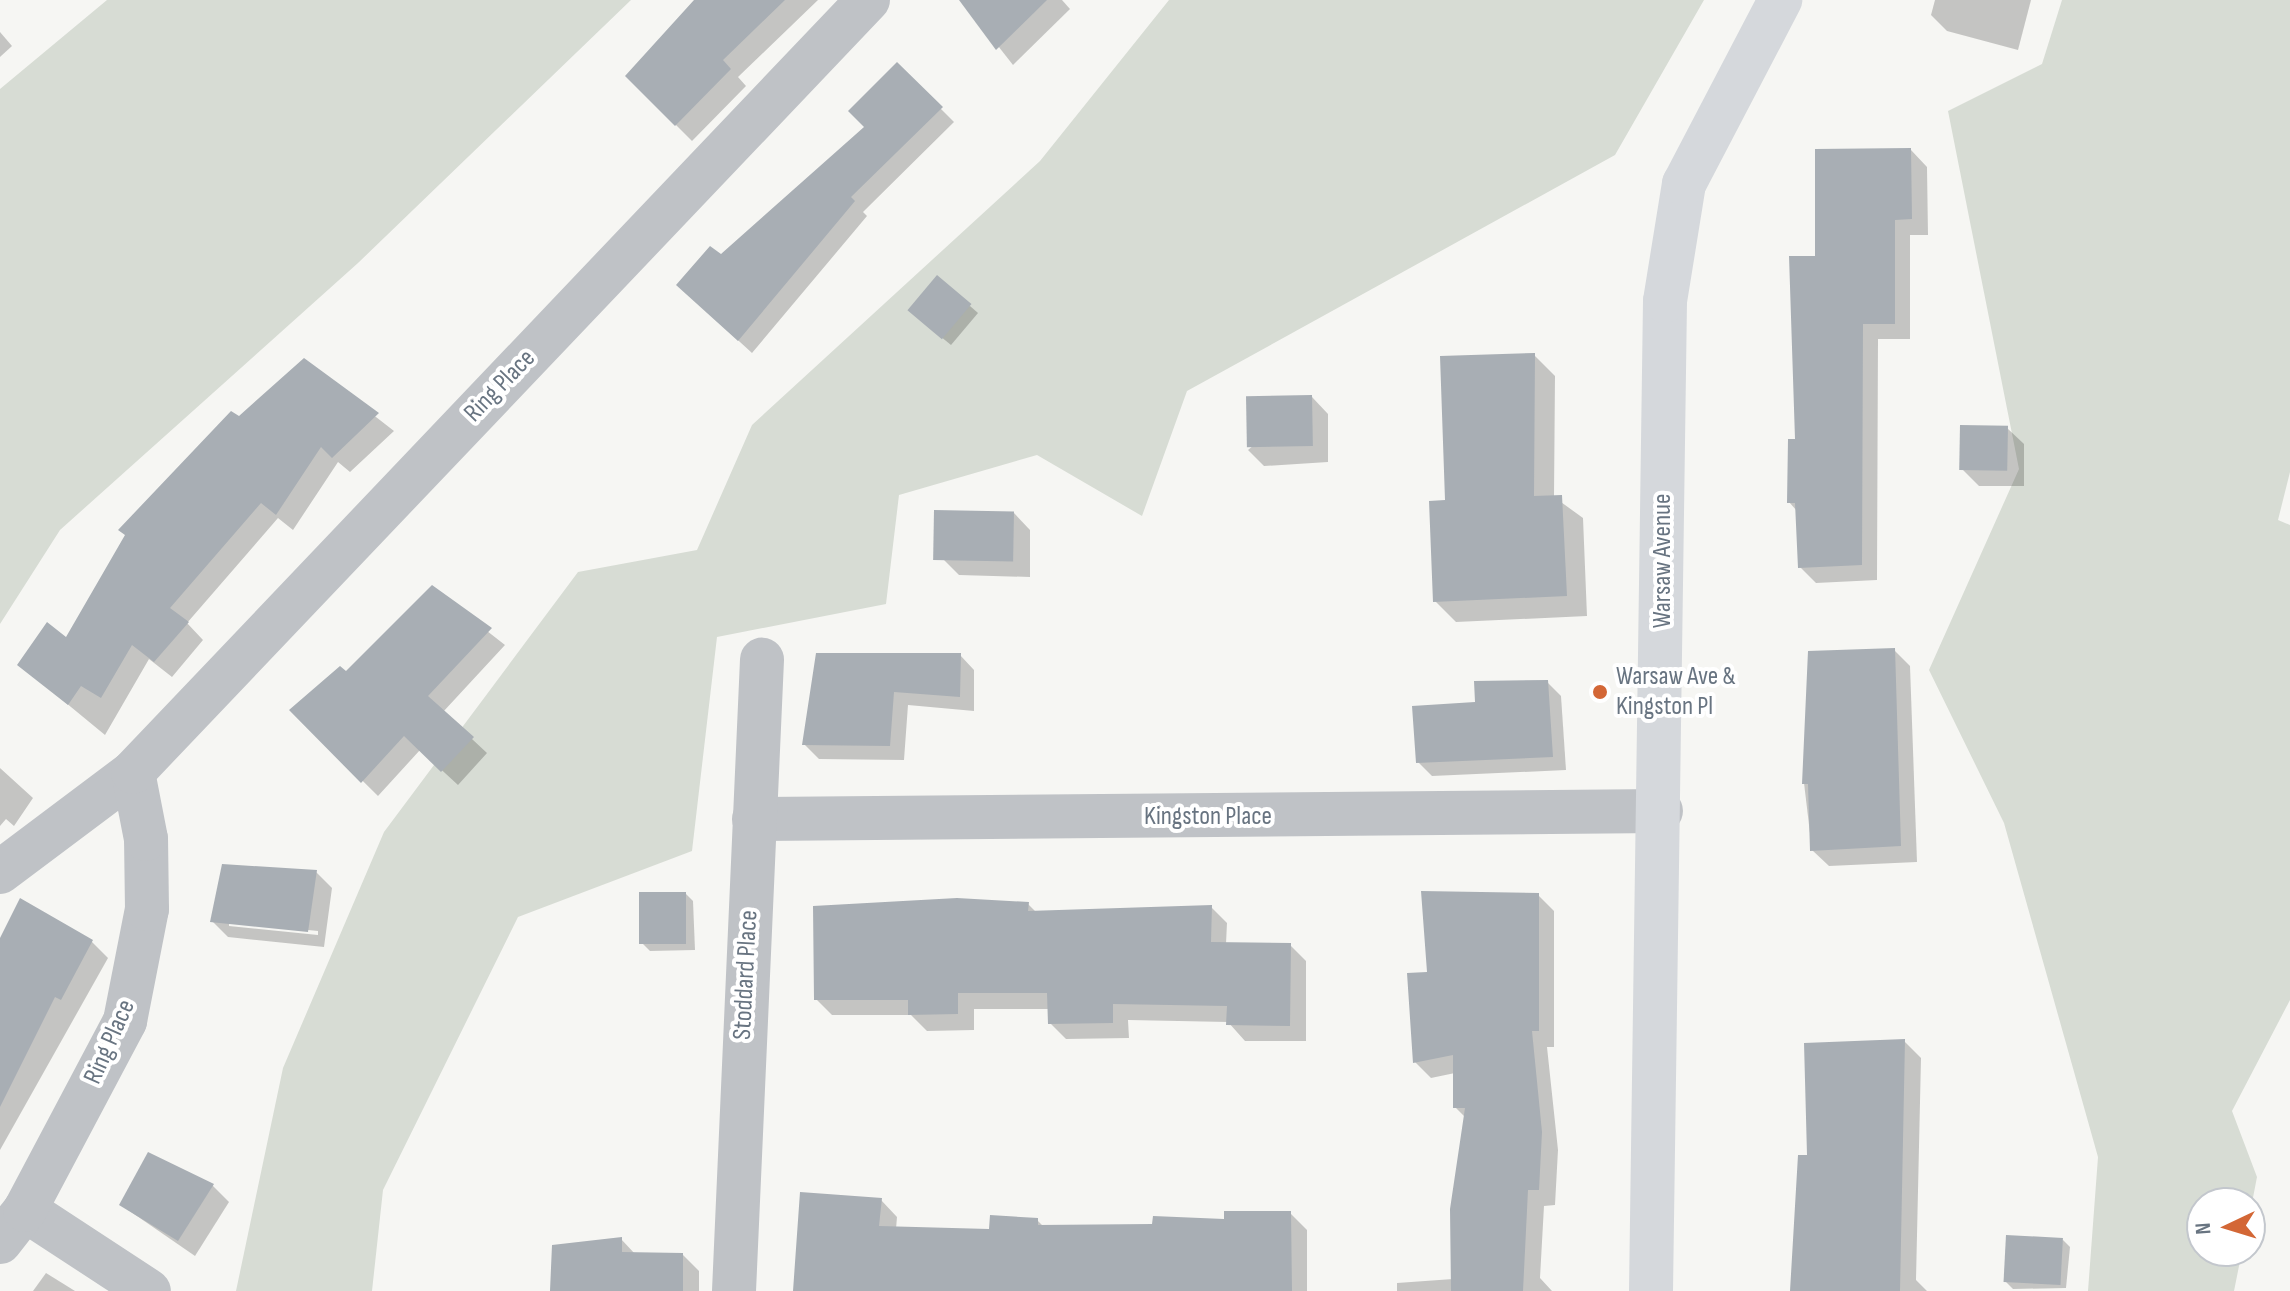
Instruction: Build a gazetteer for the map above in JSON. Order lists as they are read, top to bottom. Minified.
{"streets":{"main road":["Warsaw Avenue"],"street":["Ring Place","Kingston Place","Stoddard Place"]},"crossings":[["Warsaw Avenue","Kingston Place"],["Kingston Place","Stoddard Place"]],"places":["Warsaw Ave & Kingston Pl"],"north":"left"}
